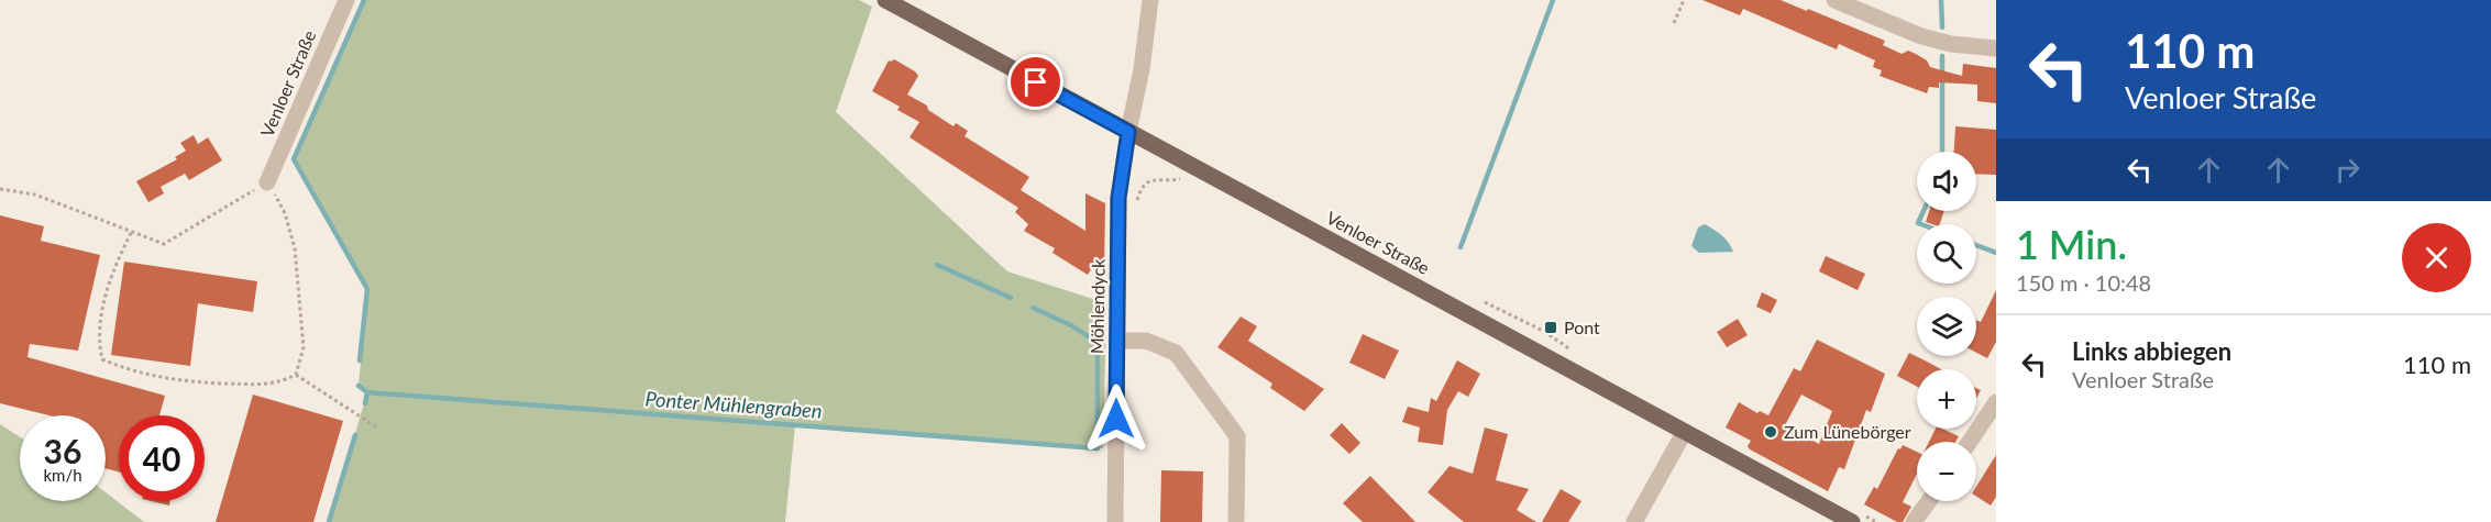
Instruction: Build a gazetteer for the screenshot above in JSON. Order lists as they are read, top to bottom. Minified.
{"streets":{"main road":["Venloer Straße"],"street":["Möhlendyck"]},"crossings":[["Venloer Straße","Möhlendyck"]],"water":["Ponter Mühlengraben"],"places":{"transit":["Pont"],"other":["Zum Lünebörger"]},"page":{"turn":["110 m","Venloer Straße"],"map_buttons":["+","−"],"heading":["1 Min.","150 m · 10:48"],"list":[{"name":"Links abbiegen","note":"Venloer Straße","value":"110 m"}],"speed":"36 km/h","limit":"40"}}
